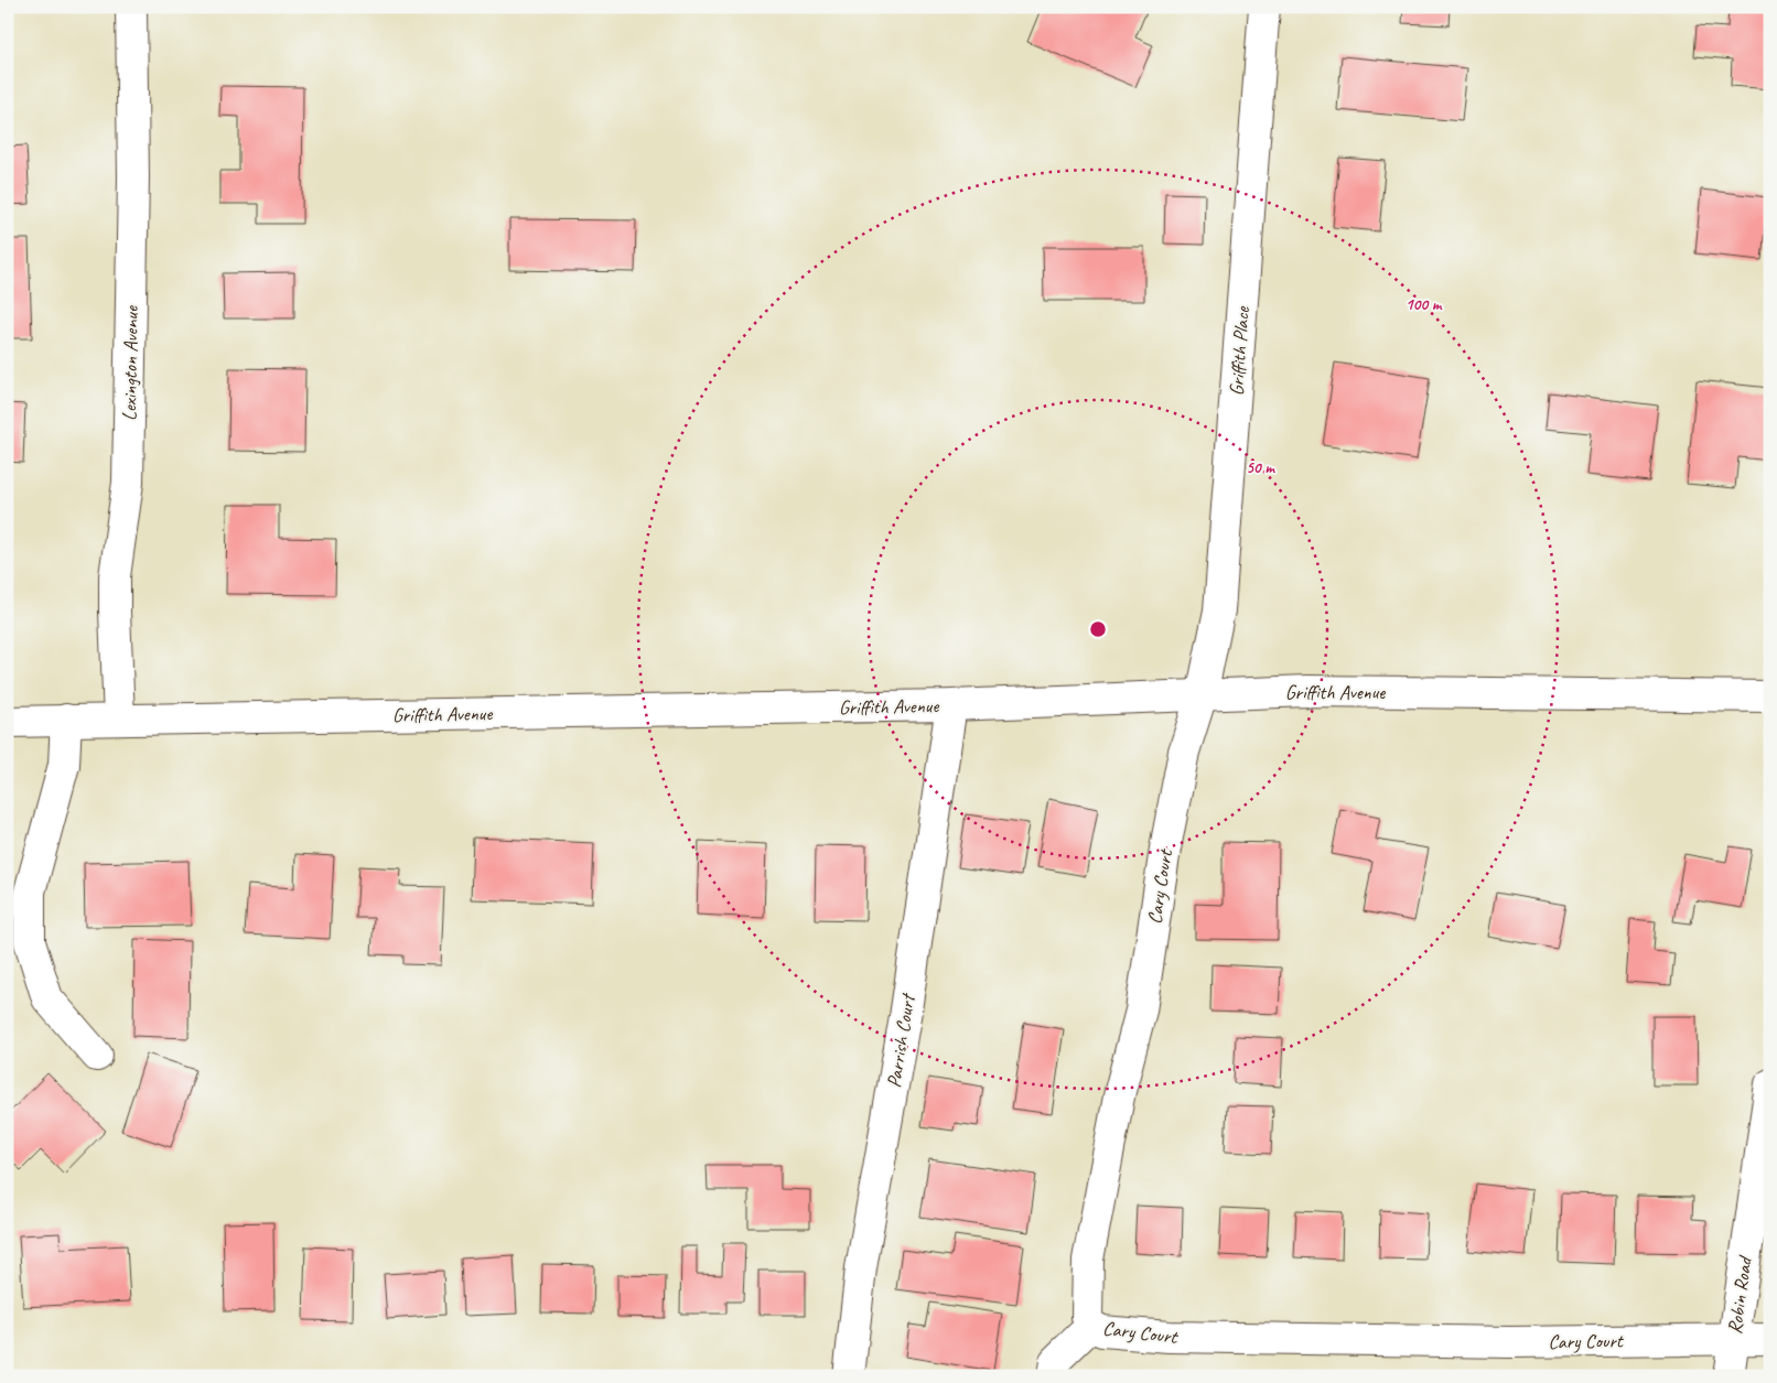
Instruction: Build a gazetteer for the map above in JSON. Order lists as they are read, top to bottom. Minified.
{"streets":{"street":["Griffith Place","Lexington Avenue","Griffith Avenue","Cary Court","Parrish Court","Robin Road"]},"crossings":[["Griffith Place","Griffith Avenue"],["Griffith Place","Cary Court"],["Lexington Avenue","Griffith Avenue"],["Griffith Avenue","Cary Court"],["Griffith Avenue","Parrish Court"],["Cary Court","Robin Road"]],"rings":["100 m","50 m"]}
